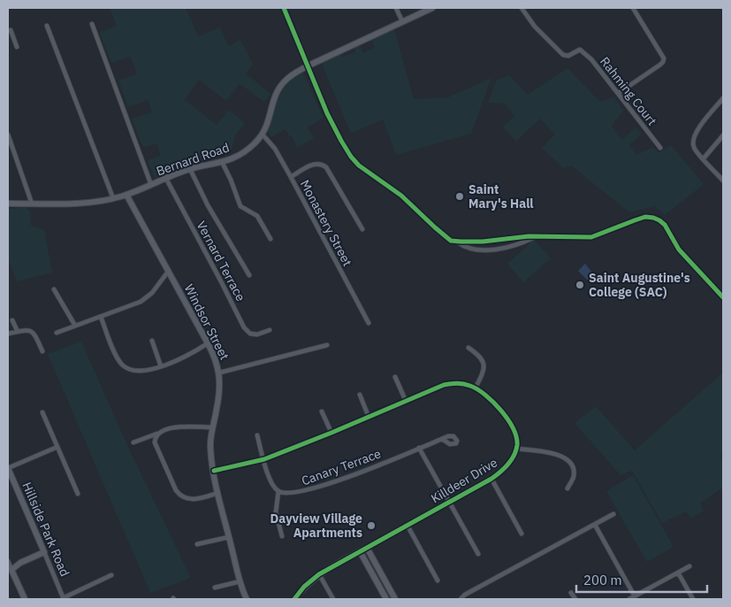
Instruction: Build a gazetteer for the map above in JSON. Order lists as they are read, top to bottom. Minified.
{"streets":{"street":["Rahming Court","Bernard Road","Monastery Street","Vernard Terrace","Windsor Street","Canary Terrace","Killdeer Drive","Hillside Park Road"]},"crossings":[["Bernard Road","Monastery Street"],["Bernard Road","Vernard Terrace"],["Bernard Road","Windsor Street"]],"places":["Saint Mary's Hall","Saint Augustine's College (SAC)","Dayview Village Apartments"],"scale_bar":"200 m"}
